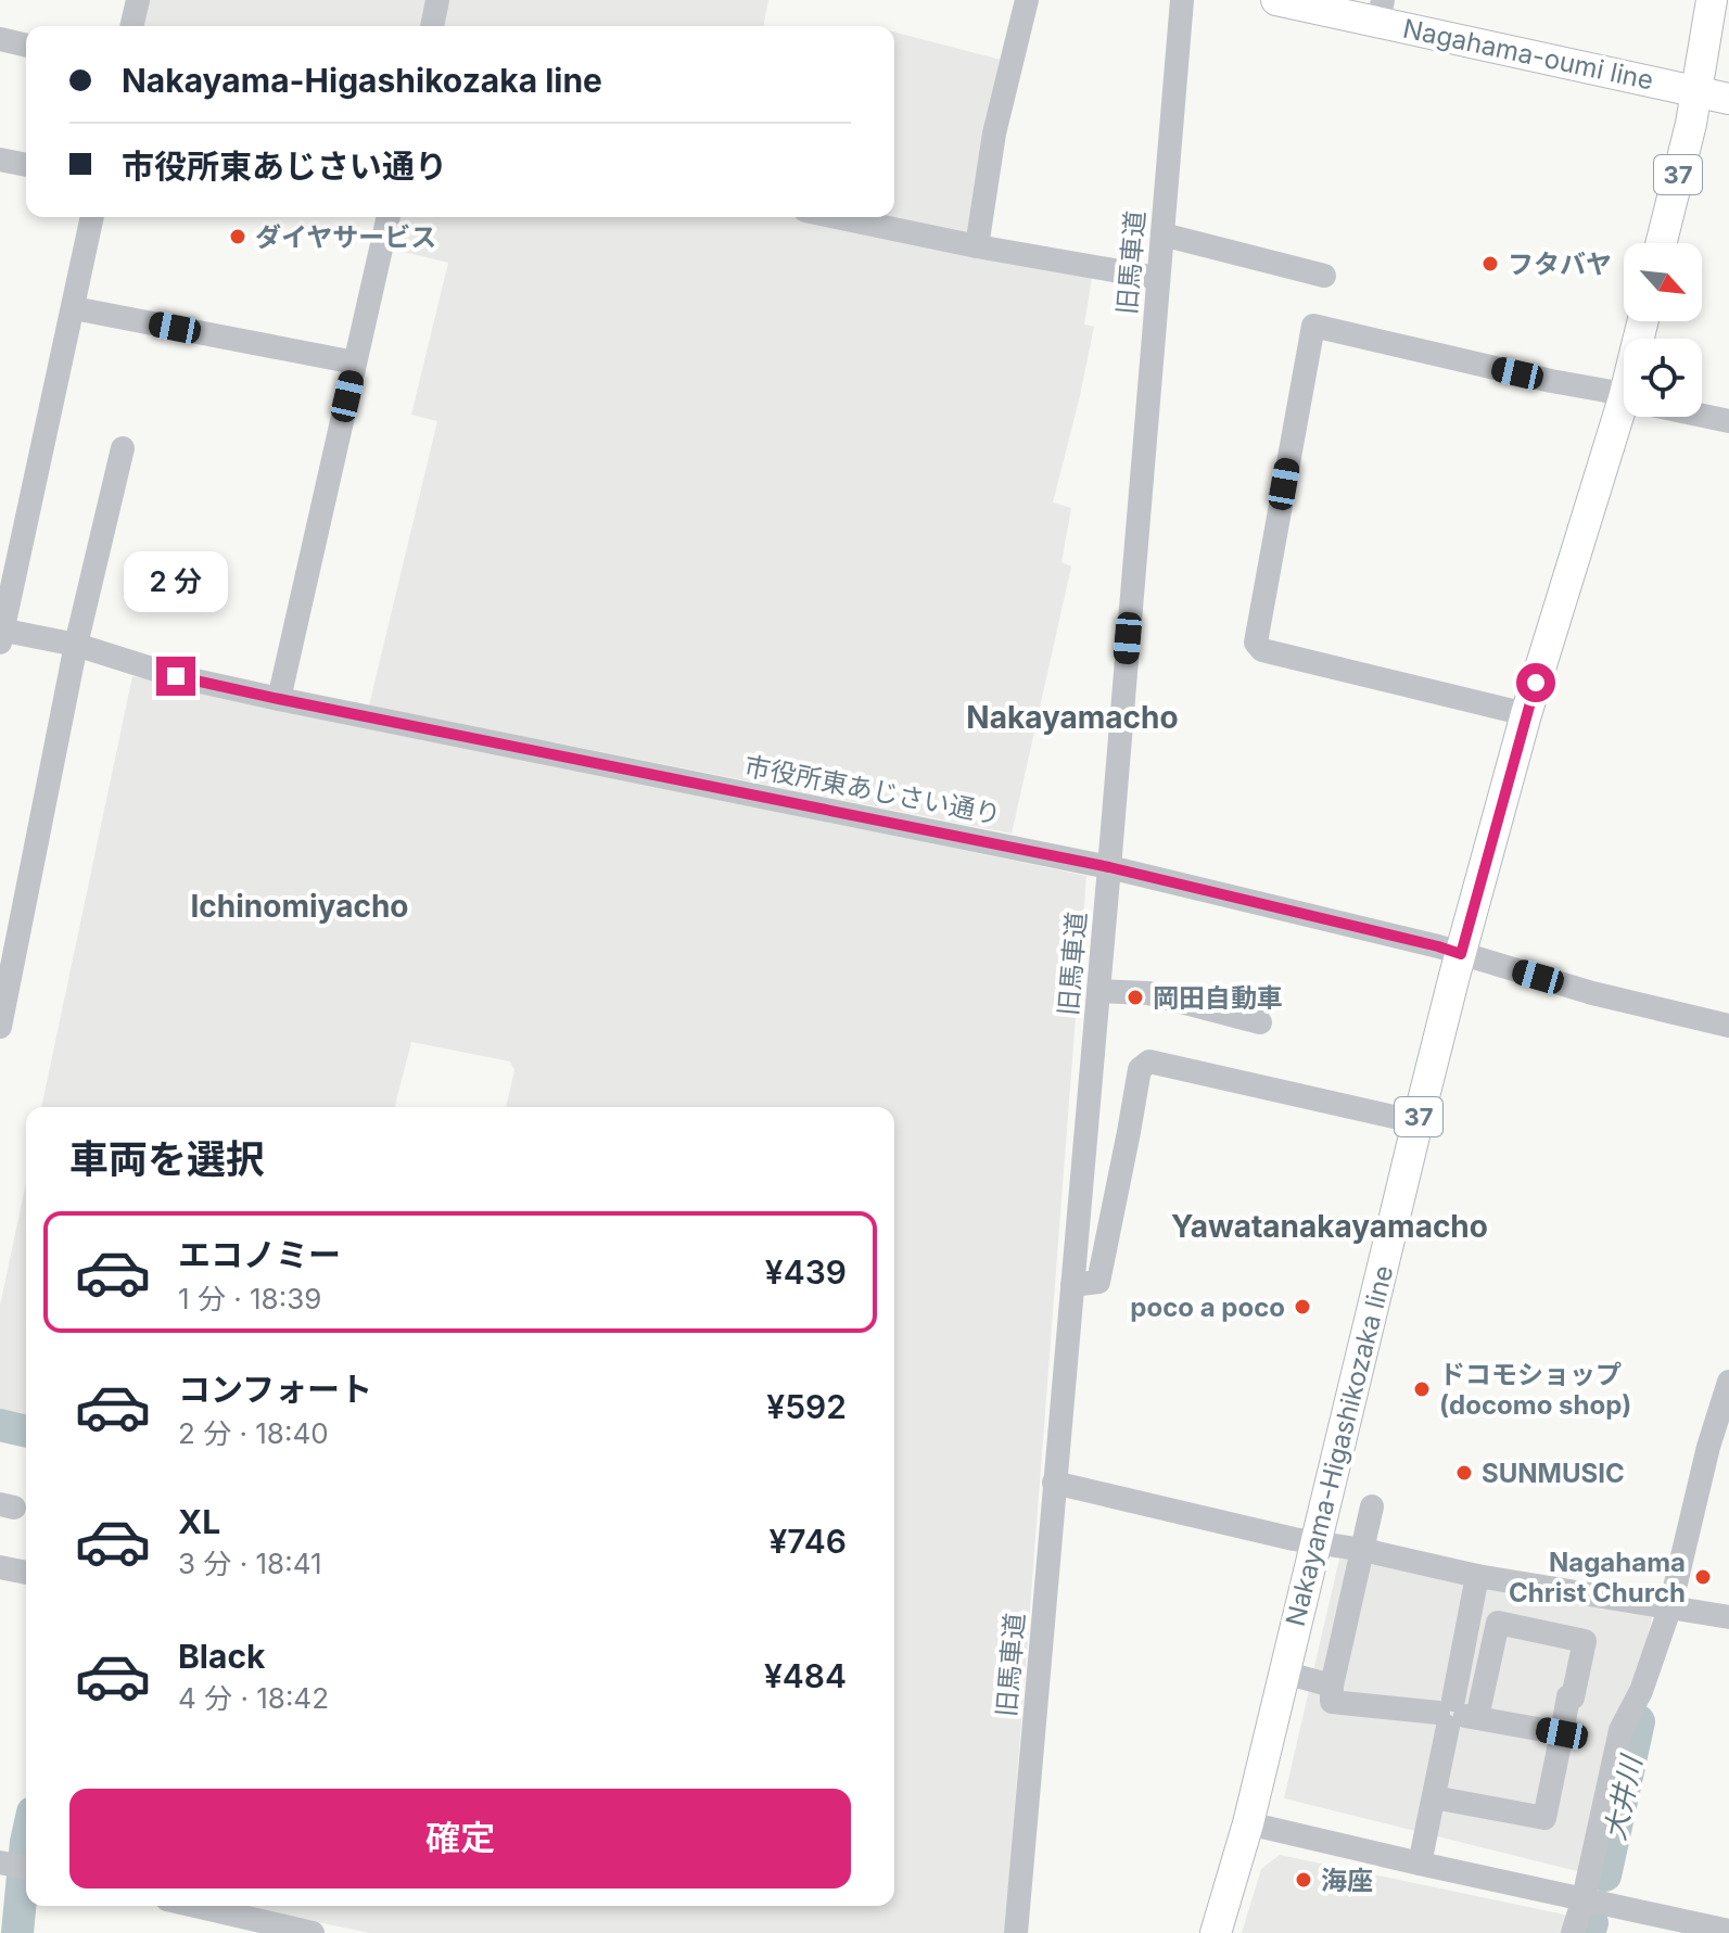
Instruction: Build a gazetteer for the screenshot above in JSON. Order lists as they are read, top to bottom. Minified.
{"streets":{"main road":["Nagahama-oumi line","37","Nakayama-Higashikozaka line"],"street":["旧馬車道","市役所東あじさい通り"]},"crossings":[["Nagahama-oumi line","37"],["旧馬車道","市役所東あじさい通り"],["市役所東あじさい通り","Nakayama-Higashikozaka line"]],"districts":["Nakayamacho","Ichinomiyacho","Yawatanakayamacho"],"water":["大井川"],"places":["ダイヤサービス","フタバヤ","岡田自動車","poco a poco","ドコモショップ (docomo shop)","SUNMUSIC","Nagahama Christ Church","海座"],"north":"bottom right","page":{"banner":["Nakayama-Higashikozaka line","市役所東あじさい通り"],"bubble":"2 分","heading":"車両を選択","list":[{"name":"エコノミー","note":"1 分 · 18:39","value":"¥439"},{"name":"コンフォート","note":"2 分 · 18:40","value":"¥592"},{"name":"XL","note":"3 分 · 18:41","value":"¥746"},{"name":"Black","note":"4 分 · 18:42","value":"¥484"}],"buttons":"確定"}}
